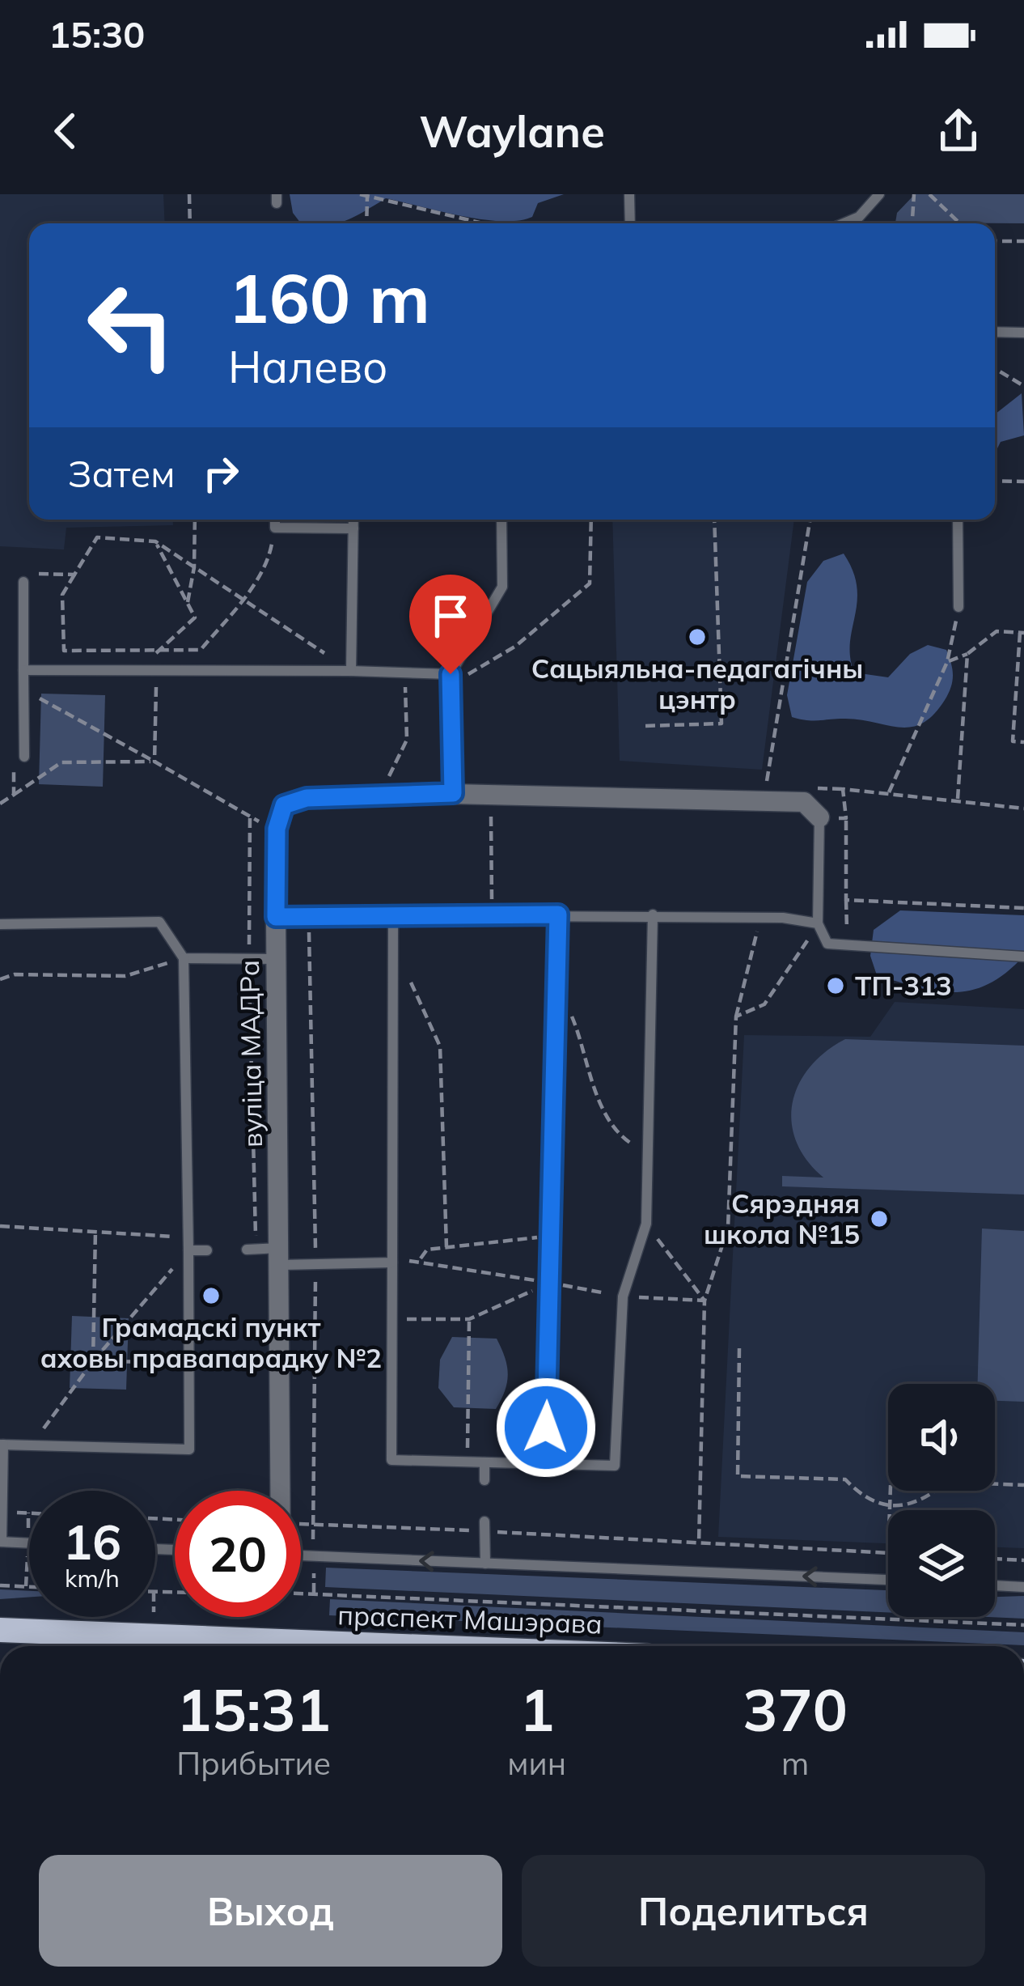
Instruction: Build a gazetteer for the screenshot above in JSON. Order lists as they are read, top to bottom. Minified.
{"streets":{"main road":["праспект Машэрава"],"street":["вуліца МАДРа"]},"places":["Сацыяльна-педагагічны цэнтр","ТП-313","Сярэдняя школа №15","Грамадскі пункт аховы правапарадку №2"],"page":{"status":"15:30","header":"Waylane","turn":["160 m","Налево"],"then":"Затем","speed":"16 km/h","limit":"20","eta":["15:31","Прибытие","1","мин","370","m"],"buttons":["Выход","Поделиться"]}}
